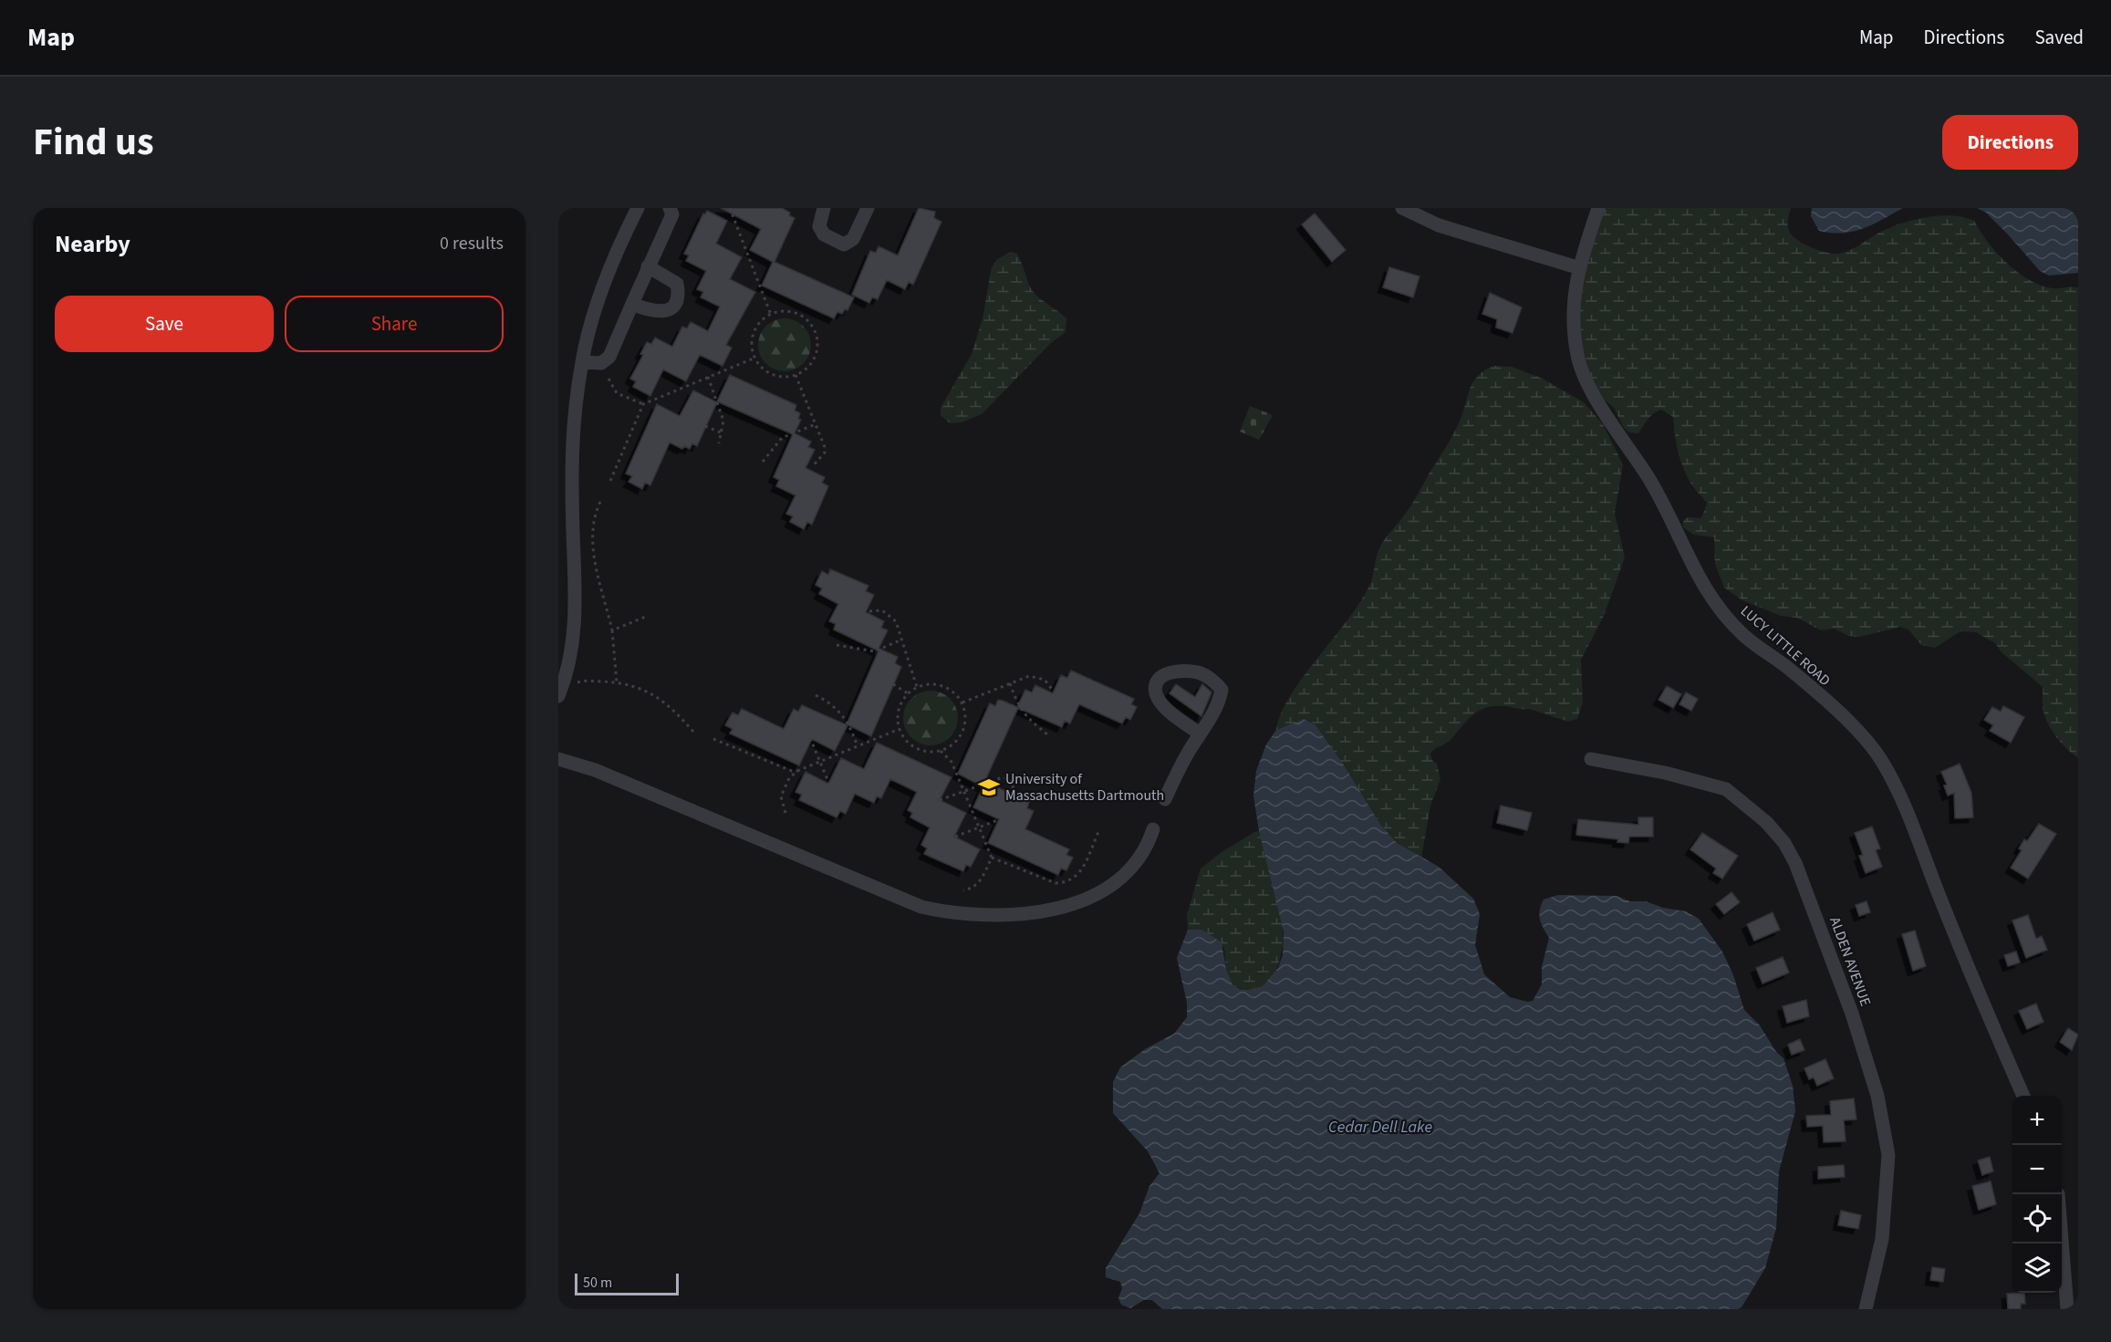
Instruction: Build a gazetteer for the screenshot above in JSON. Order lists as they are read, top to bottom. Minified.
{"streets":{"street":["LUCY LITTLE ROAD","ALDEN AVENUE"]},"water":["Cedar Dell Lake"],"places":{"school or university":["University of Massachusetts Dartmouth"]},"scale_bar":"50 m","page":{"header":"Map","nav":["Map","Directions","Saved"],"title":"Find us","buttons":["Directions",["Save","Share"]],"heading":["Nearby","0 results"],"map_buttons":["+","−"],"scale":"50 m"}}
